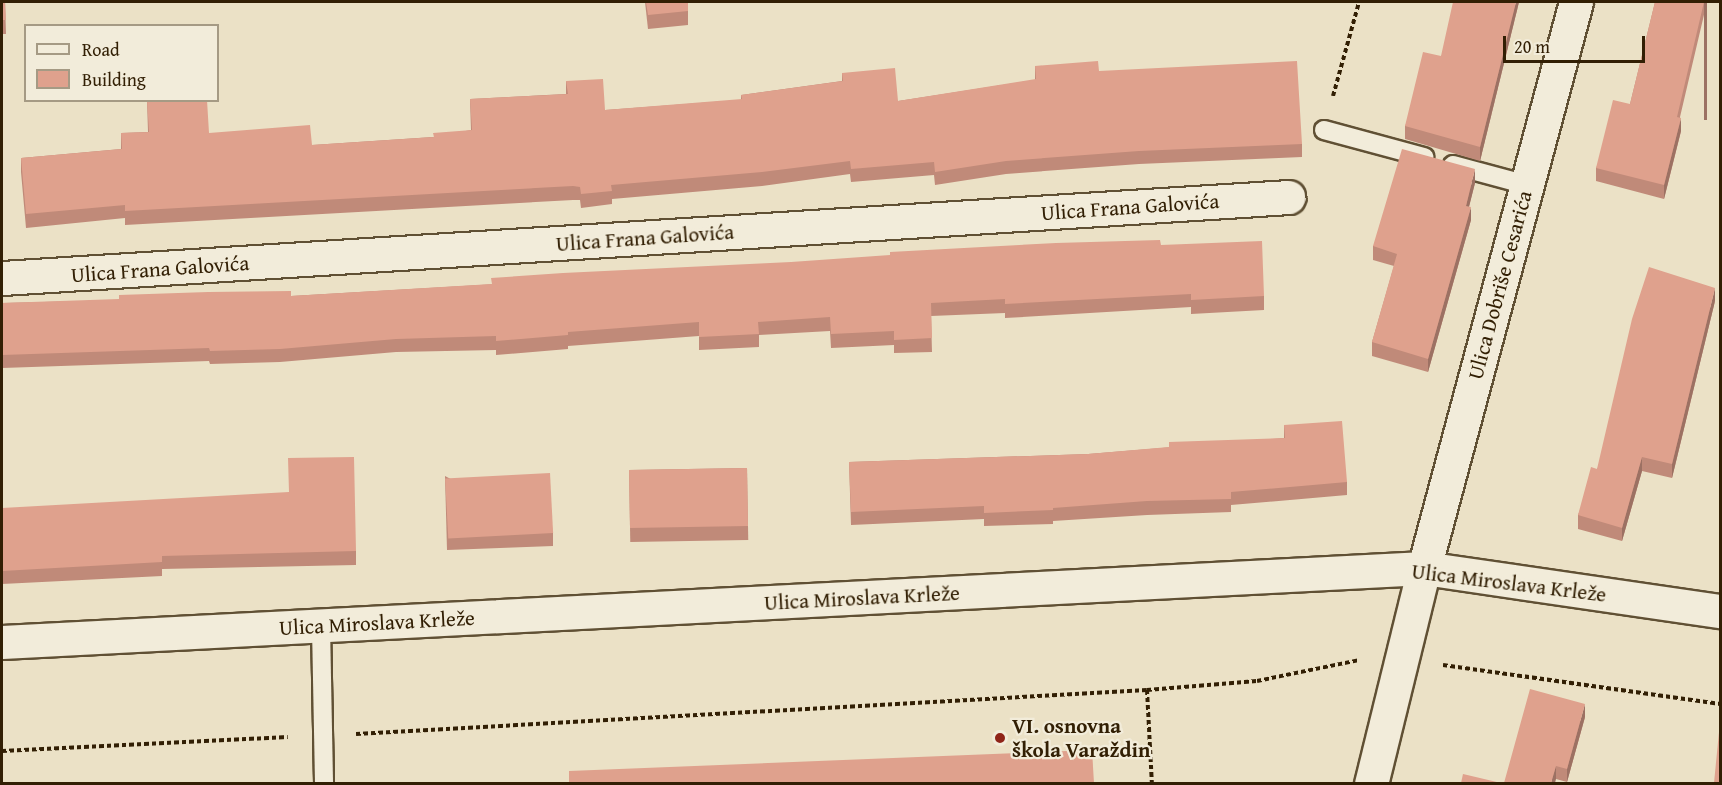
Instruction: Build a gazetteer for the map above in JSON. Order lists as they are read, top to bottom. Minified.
{"streets":{"street":["Ulica Frana Galovića","Ulica Dobriše Cesarića","Ulica Miroslava Krleže"]},"crossings":[["Ulica Dobriše Cesarića","Ulica Miroslava Krleže"]],"places":["VI. osnovna škola Varaždin"],"legend":["Road","Building"],"scale_bar":"20 m"}
